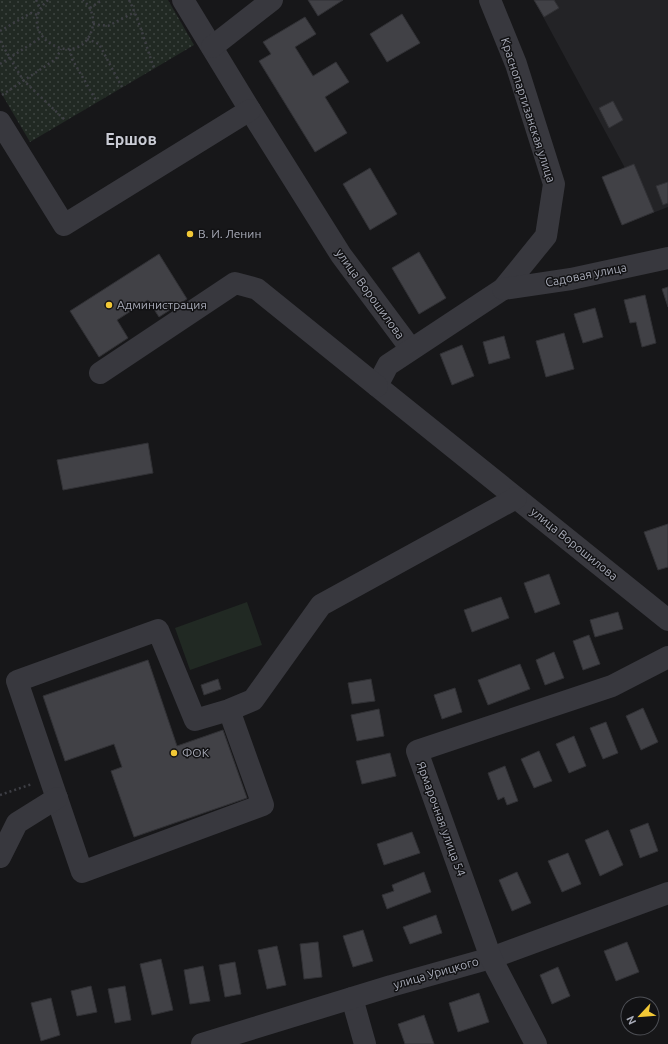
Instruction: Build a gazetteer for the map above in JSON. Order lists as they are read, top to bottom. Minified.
{"streets":{"street":["Краснопартизанская улица","Садовая улица","улица Ворошилова","Ярмарочная улица 54","улица Урицкого"]},"crossings":[["Краснопартизанская улица","Садовая улица"],["Краснопартизанская улица","улица Ворошилова"],["Ярмарочная улица 54","улица Урицкого"]],"districts":["Ершов"],"places":["В. И. Ленин","Администрация","ФОК"],"north":"bottom left"}
